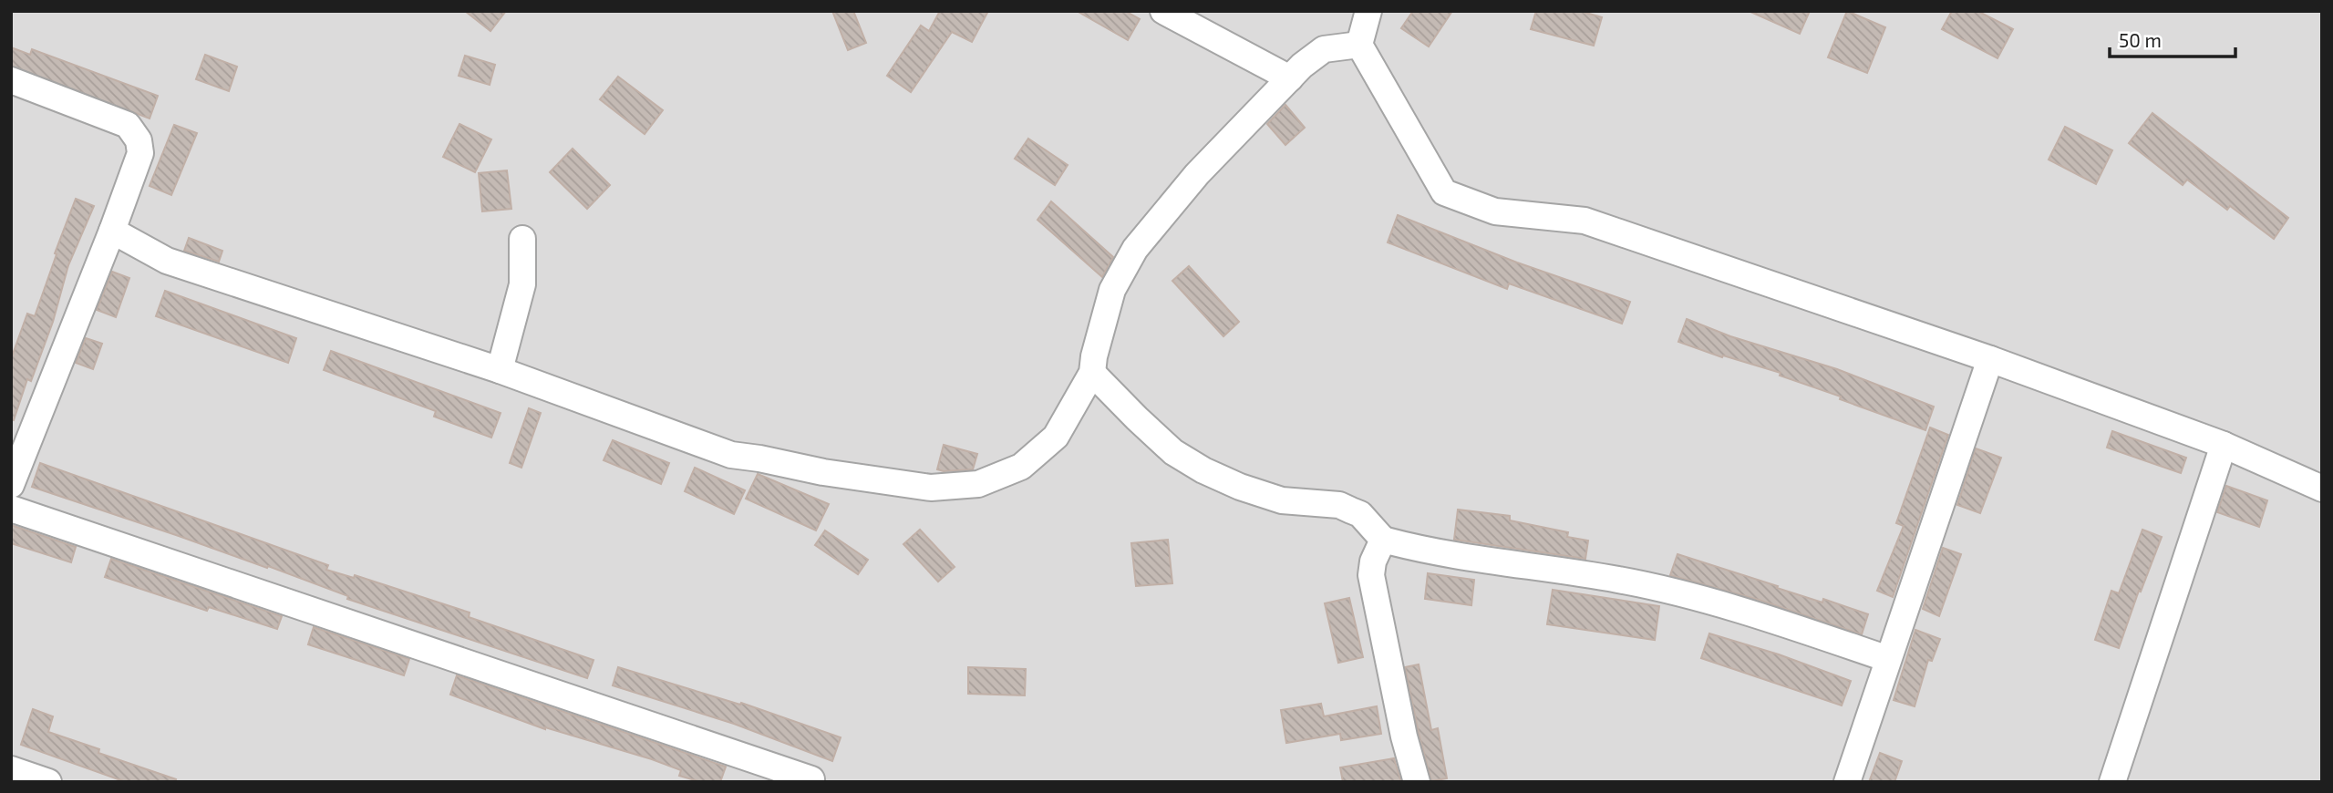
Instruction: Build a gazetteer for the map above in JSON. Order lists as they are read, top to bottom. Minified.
{"scale_bar":"50 m"}
